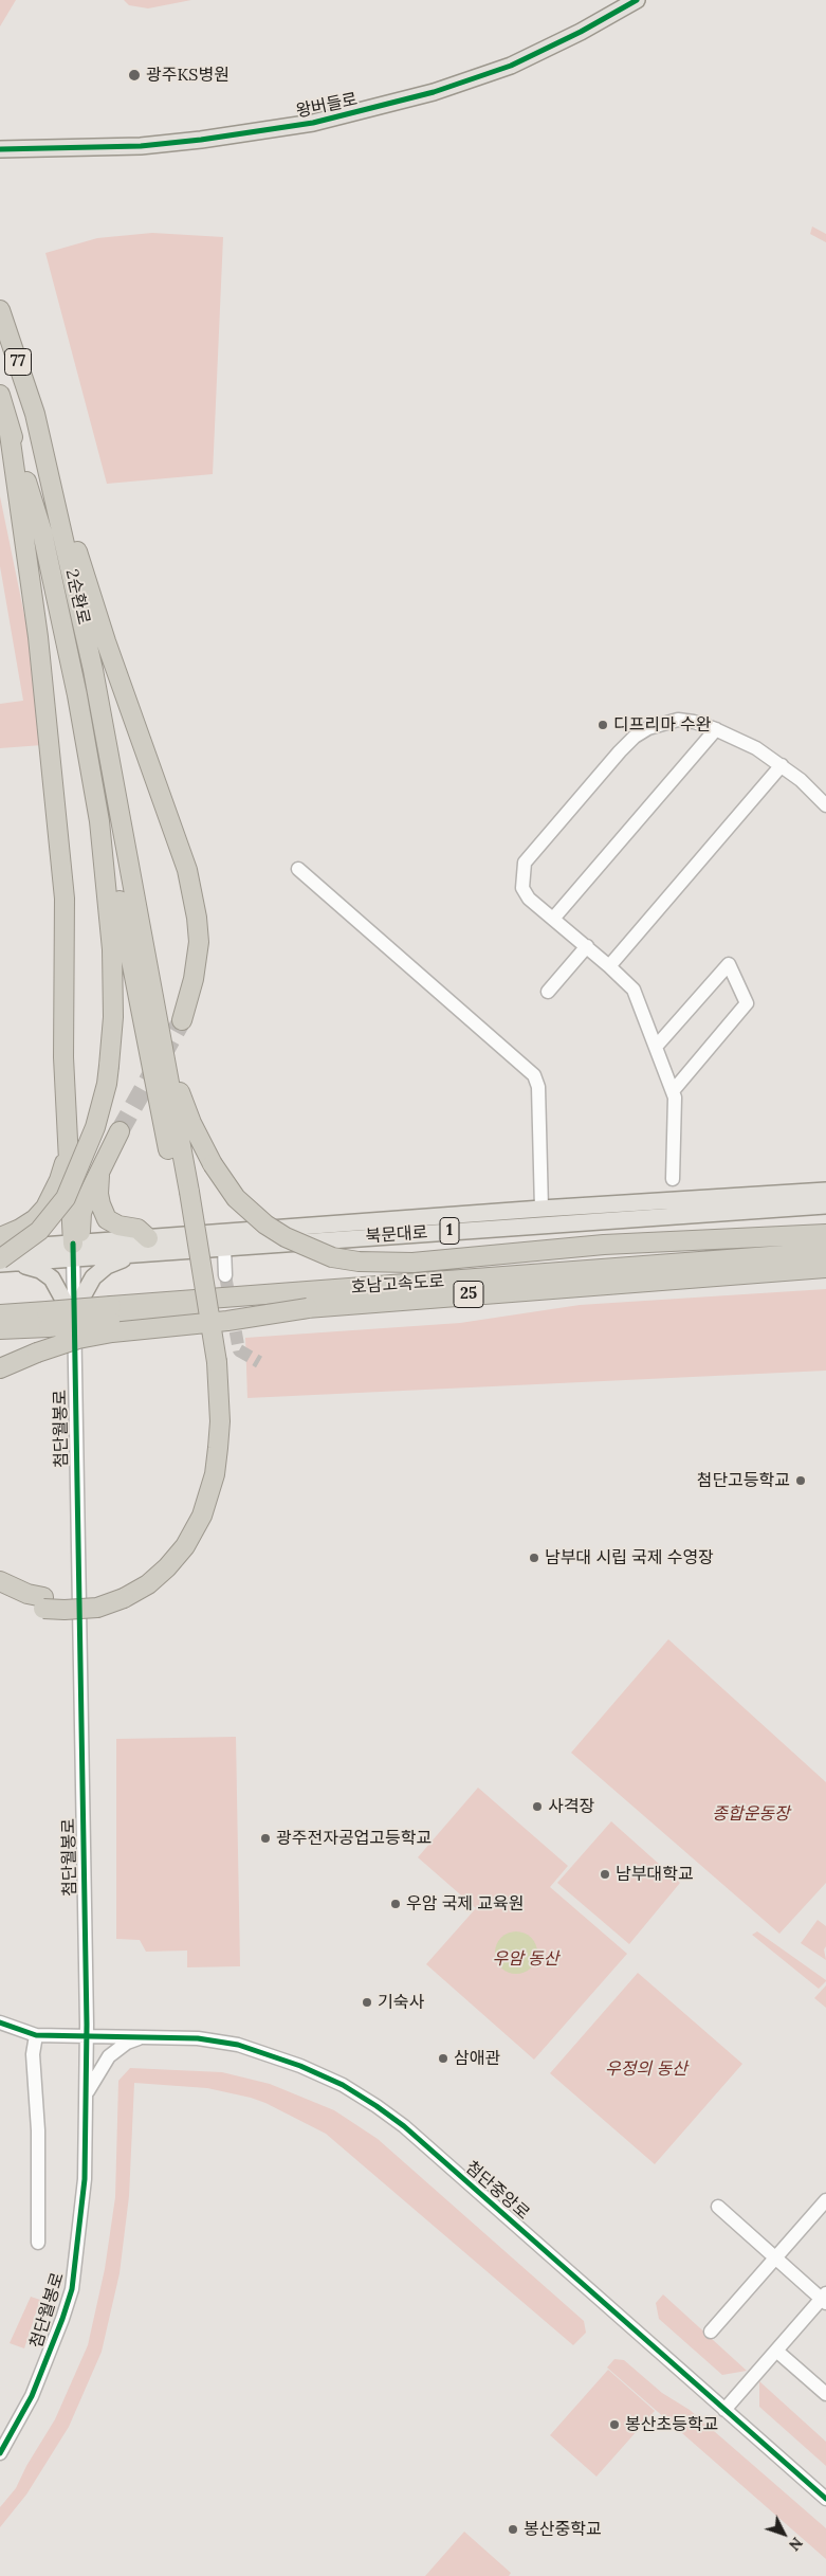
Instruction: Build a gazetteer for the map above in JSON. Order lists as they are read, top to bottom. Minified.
{"streets":{"highway":["77","2순환로","호남고속도로","25"],"main road":["왕버들로","1","북문대로"],"street":["첨단월봉로","첨단중앙로"]},"crossings":[["북문대로","첨단월봉로"],["첨단월봉로","첨단중앙로"]],"parks":["종합운동장","우암 동산","우정의 동산"],"places":["광주KS병원","디프리마 수완","첨단고등학교","남부대 시립 국제 수영장","사격장","광주전자공업고등학교","남부대학교","우암 국제 교육원","기숙사","삼애관","봉산초등학교","봉산중학교"],"north":"bottom right"}
